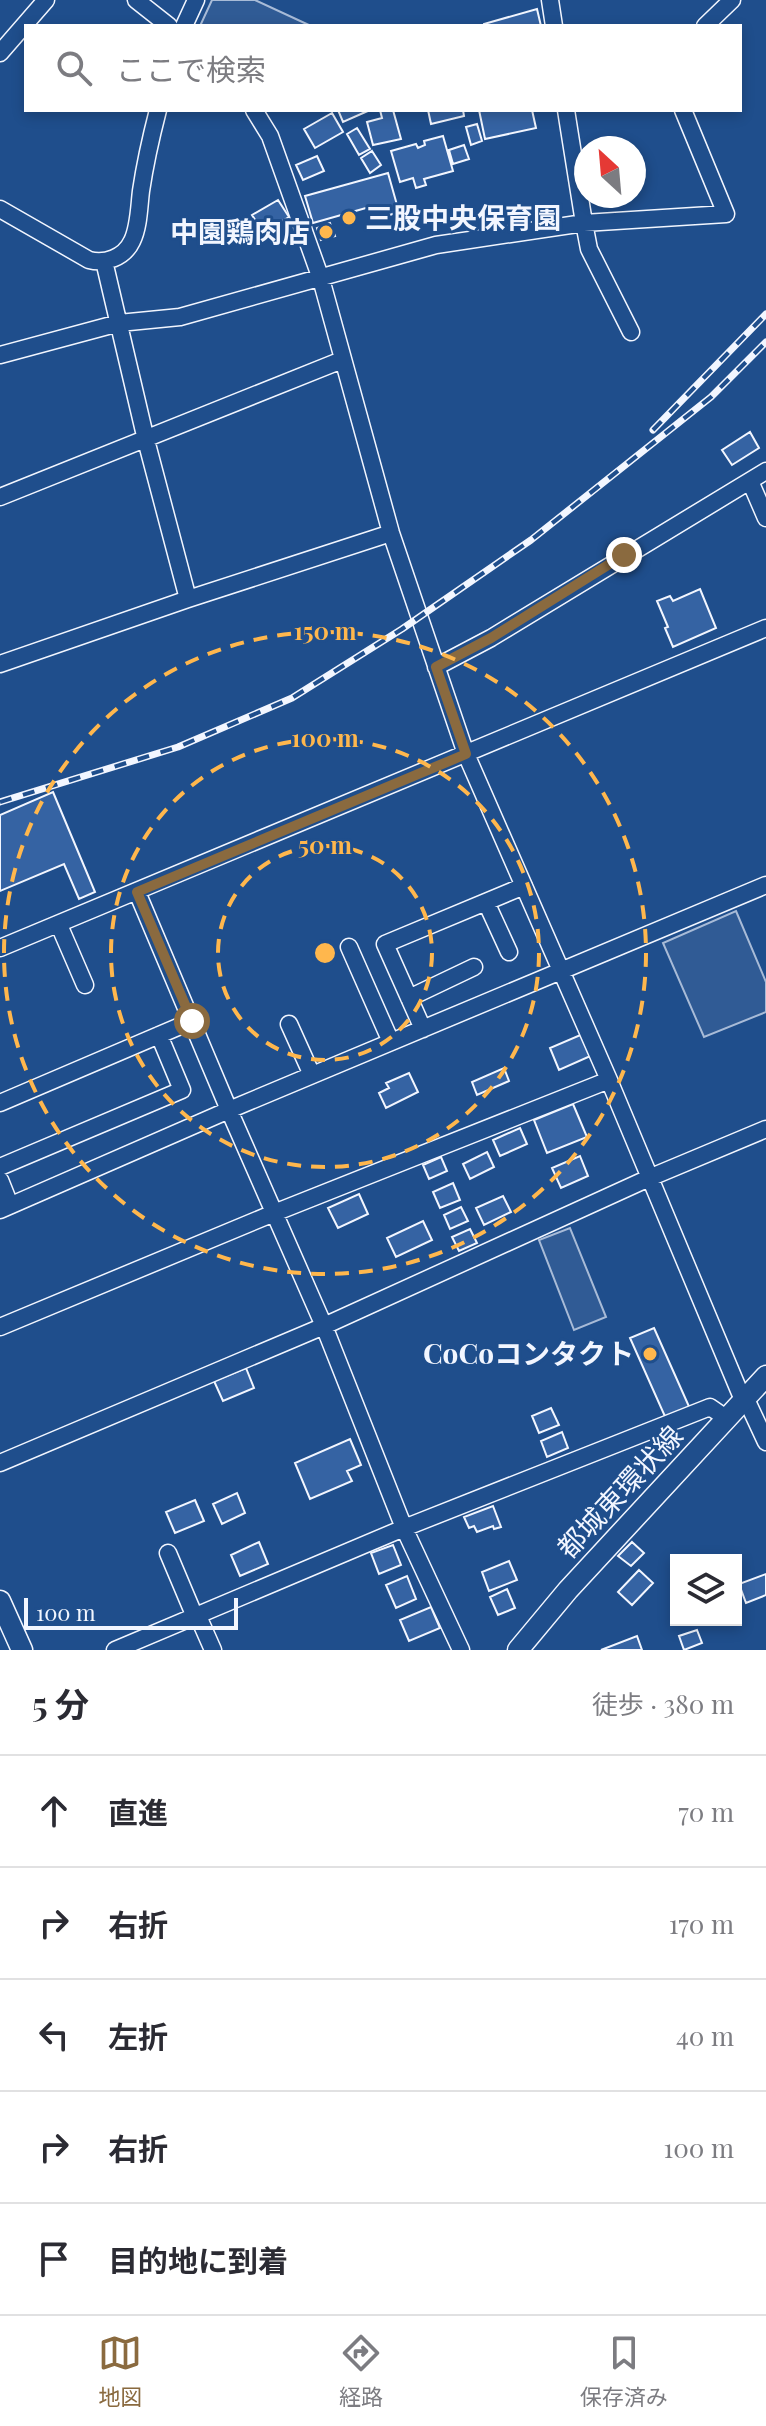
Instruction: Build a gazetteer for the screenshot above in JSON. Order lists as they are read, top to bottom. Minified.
{"streets":{"main road":["都城東環状線"]},"places":["三股中央保育園","中園鶏肉店","CoCoコンタクト"],"scale_bar":"100 m","north":"top left","page":{"search":"ここで検索","scale":"100 m","heading":["5 分","徒歩 · 380 m"],"list":[["直進","70 m"],["右折","170 m"],["左折","40 m"],["右折","100 m"],"目的地に到着"],"nav":["地図","経路","保存済み"]},"rings":["150 m","100 m","50 m"]}
